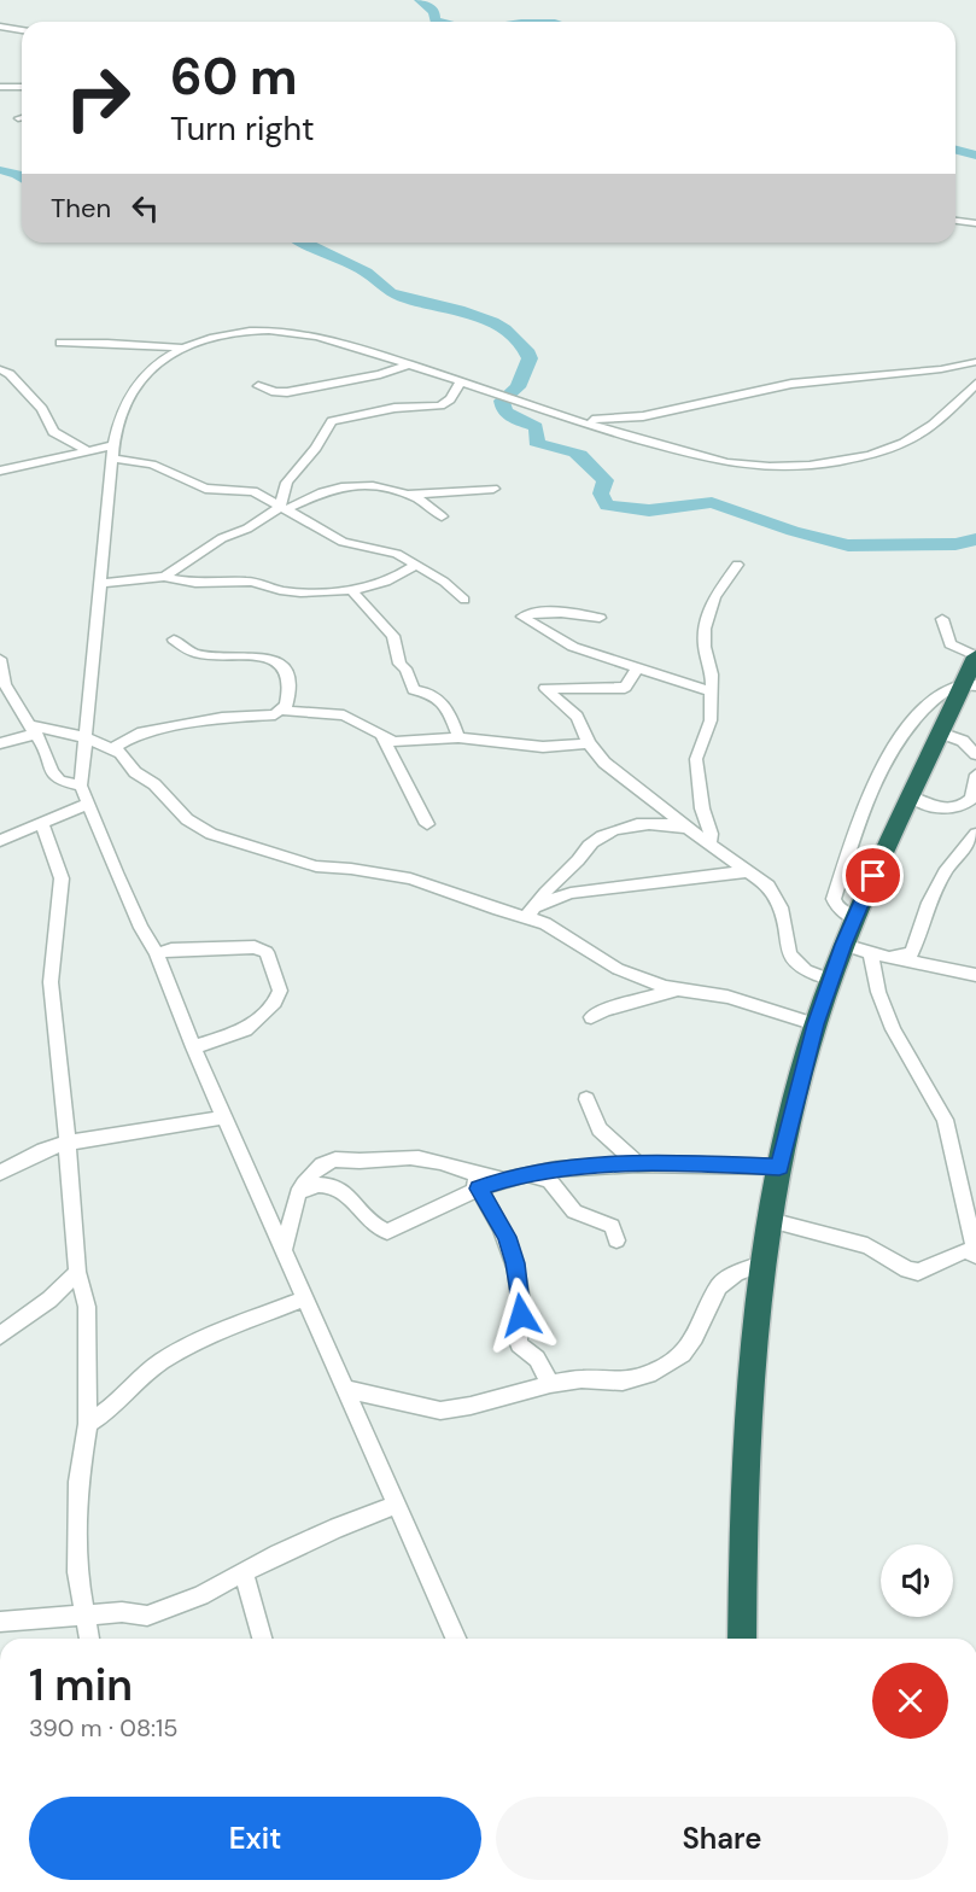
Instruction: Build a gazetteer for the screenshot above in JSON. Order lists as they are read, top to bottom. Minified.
{"page":{"turn":["60 m","Turn right"],"then":"Then","heading":["1 min","390 m · 08:15"],"buttons":["Exit","Share"]}}
